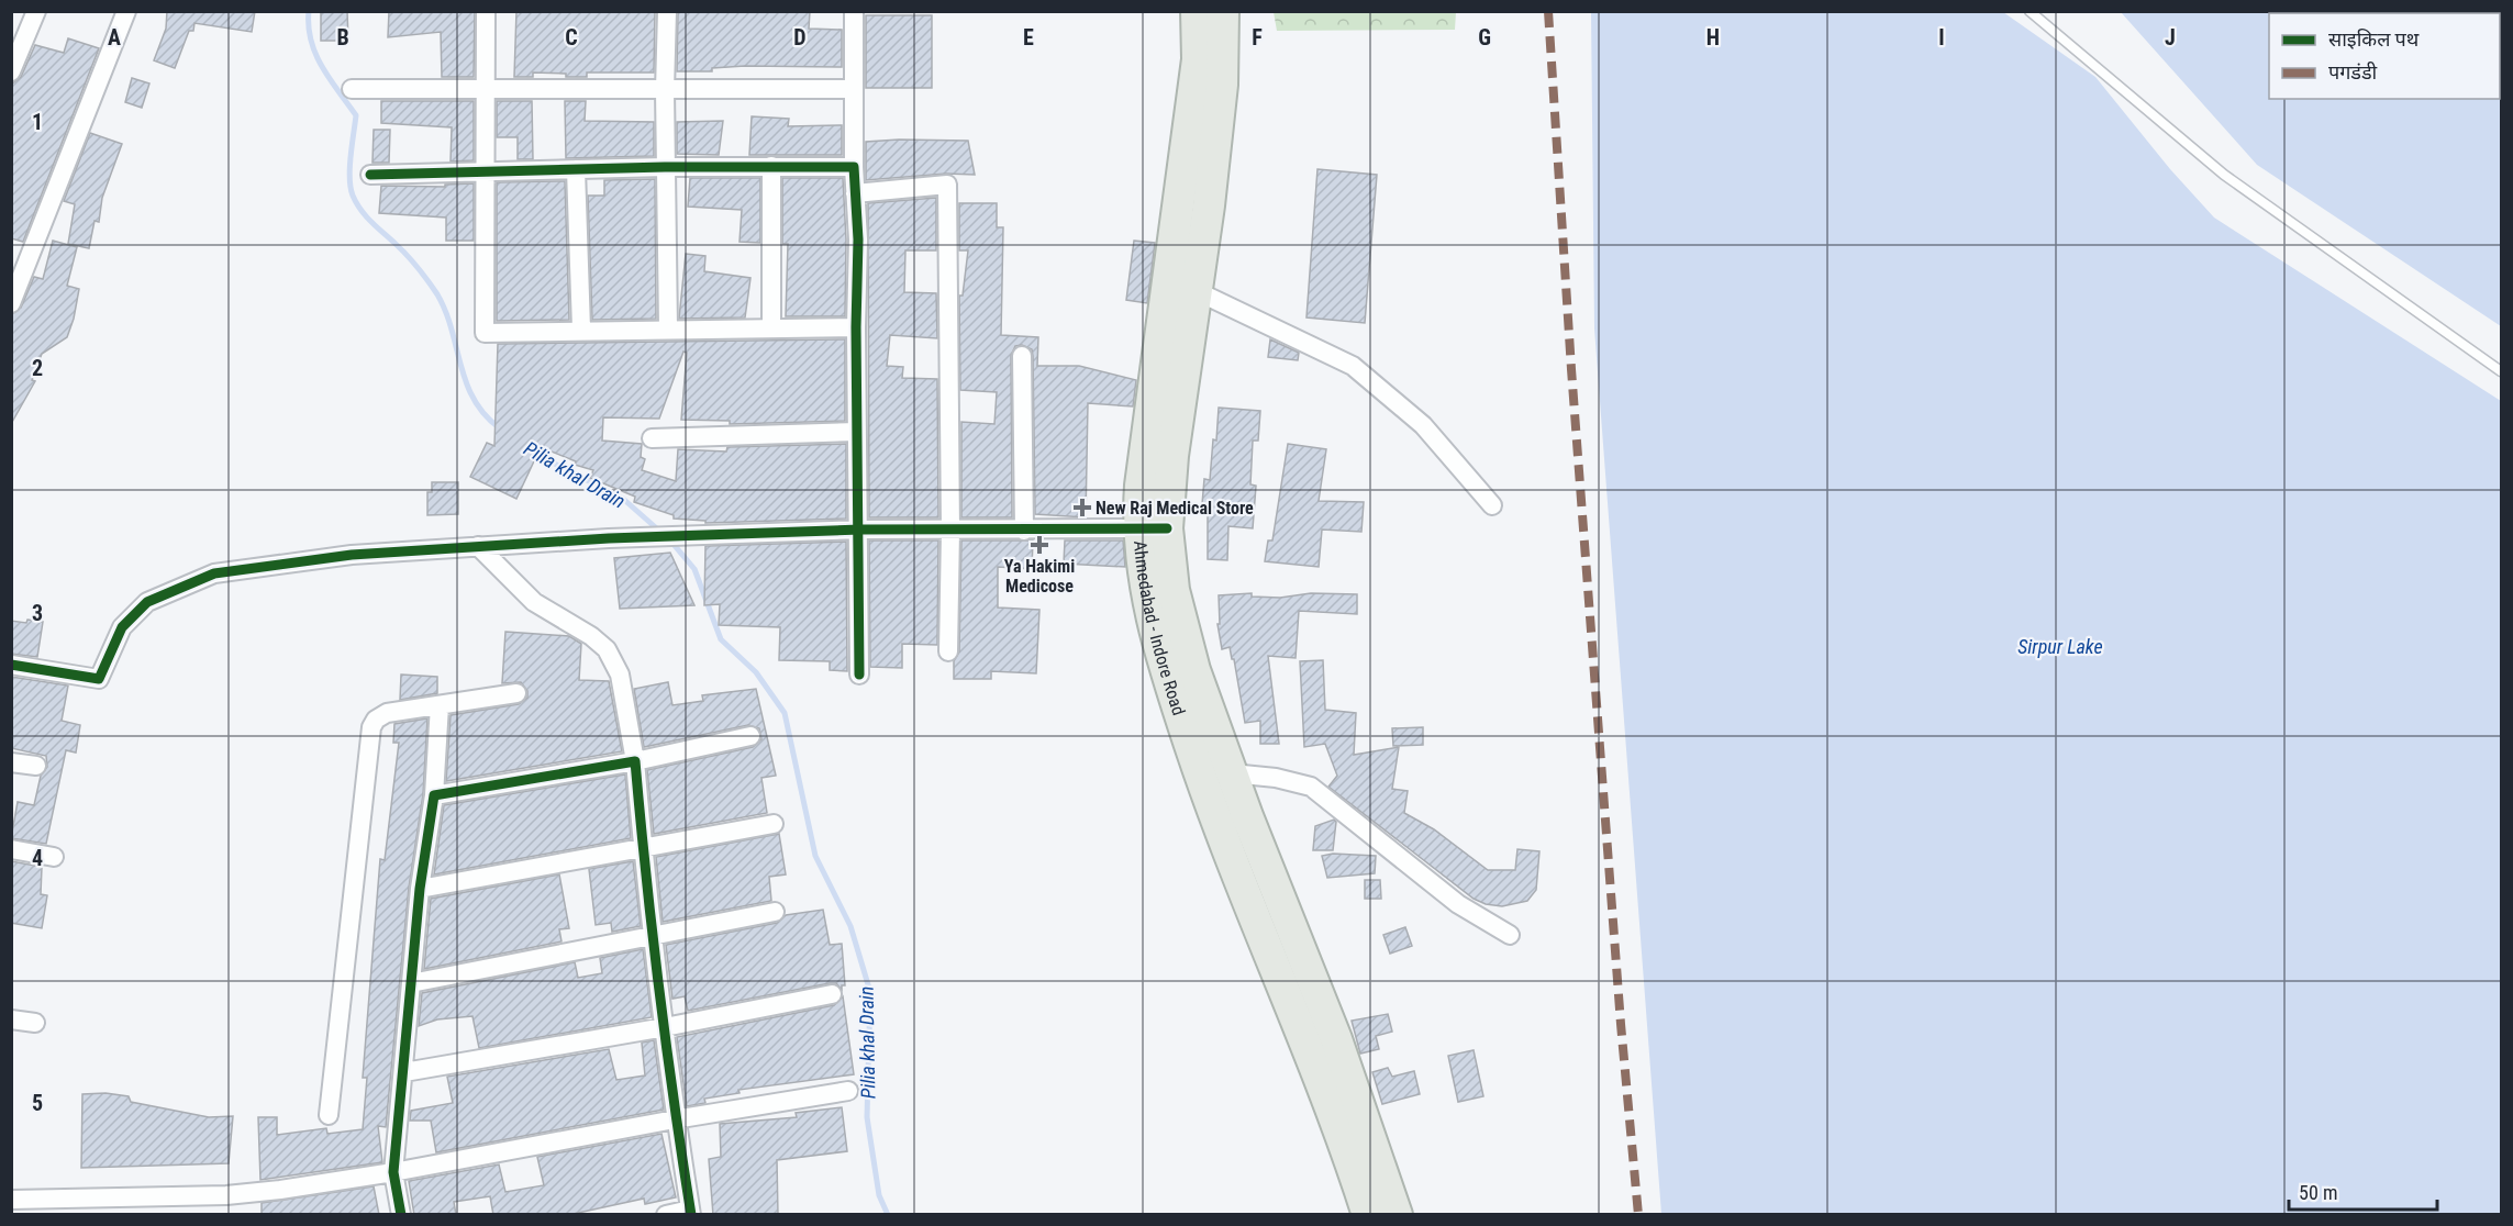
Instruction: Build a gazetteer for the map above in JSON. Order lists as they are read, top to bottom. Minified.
{"streets":{"highway":["Ahmedabad - Indore Road"]},"water":["Pilia khal Drain","Sirpur Lake"],"places":{"health":["New Raj Medical Store","Ya Hakimi Medicose"]},"legend":["साइकिल पथ","पगडंडी"],"scale_bar":"50 m","grid":{"columns":["A","B","C","D","E","F","G","H","I","J"],"rows":["1","2","3","4","5"]}}
